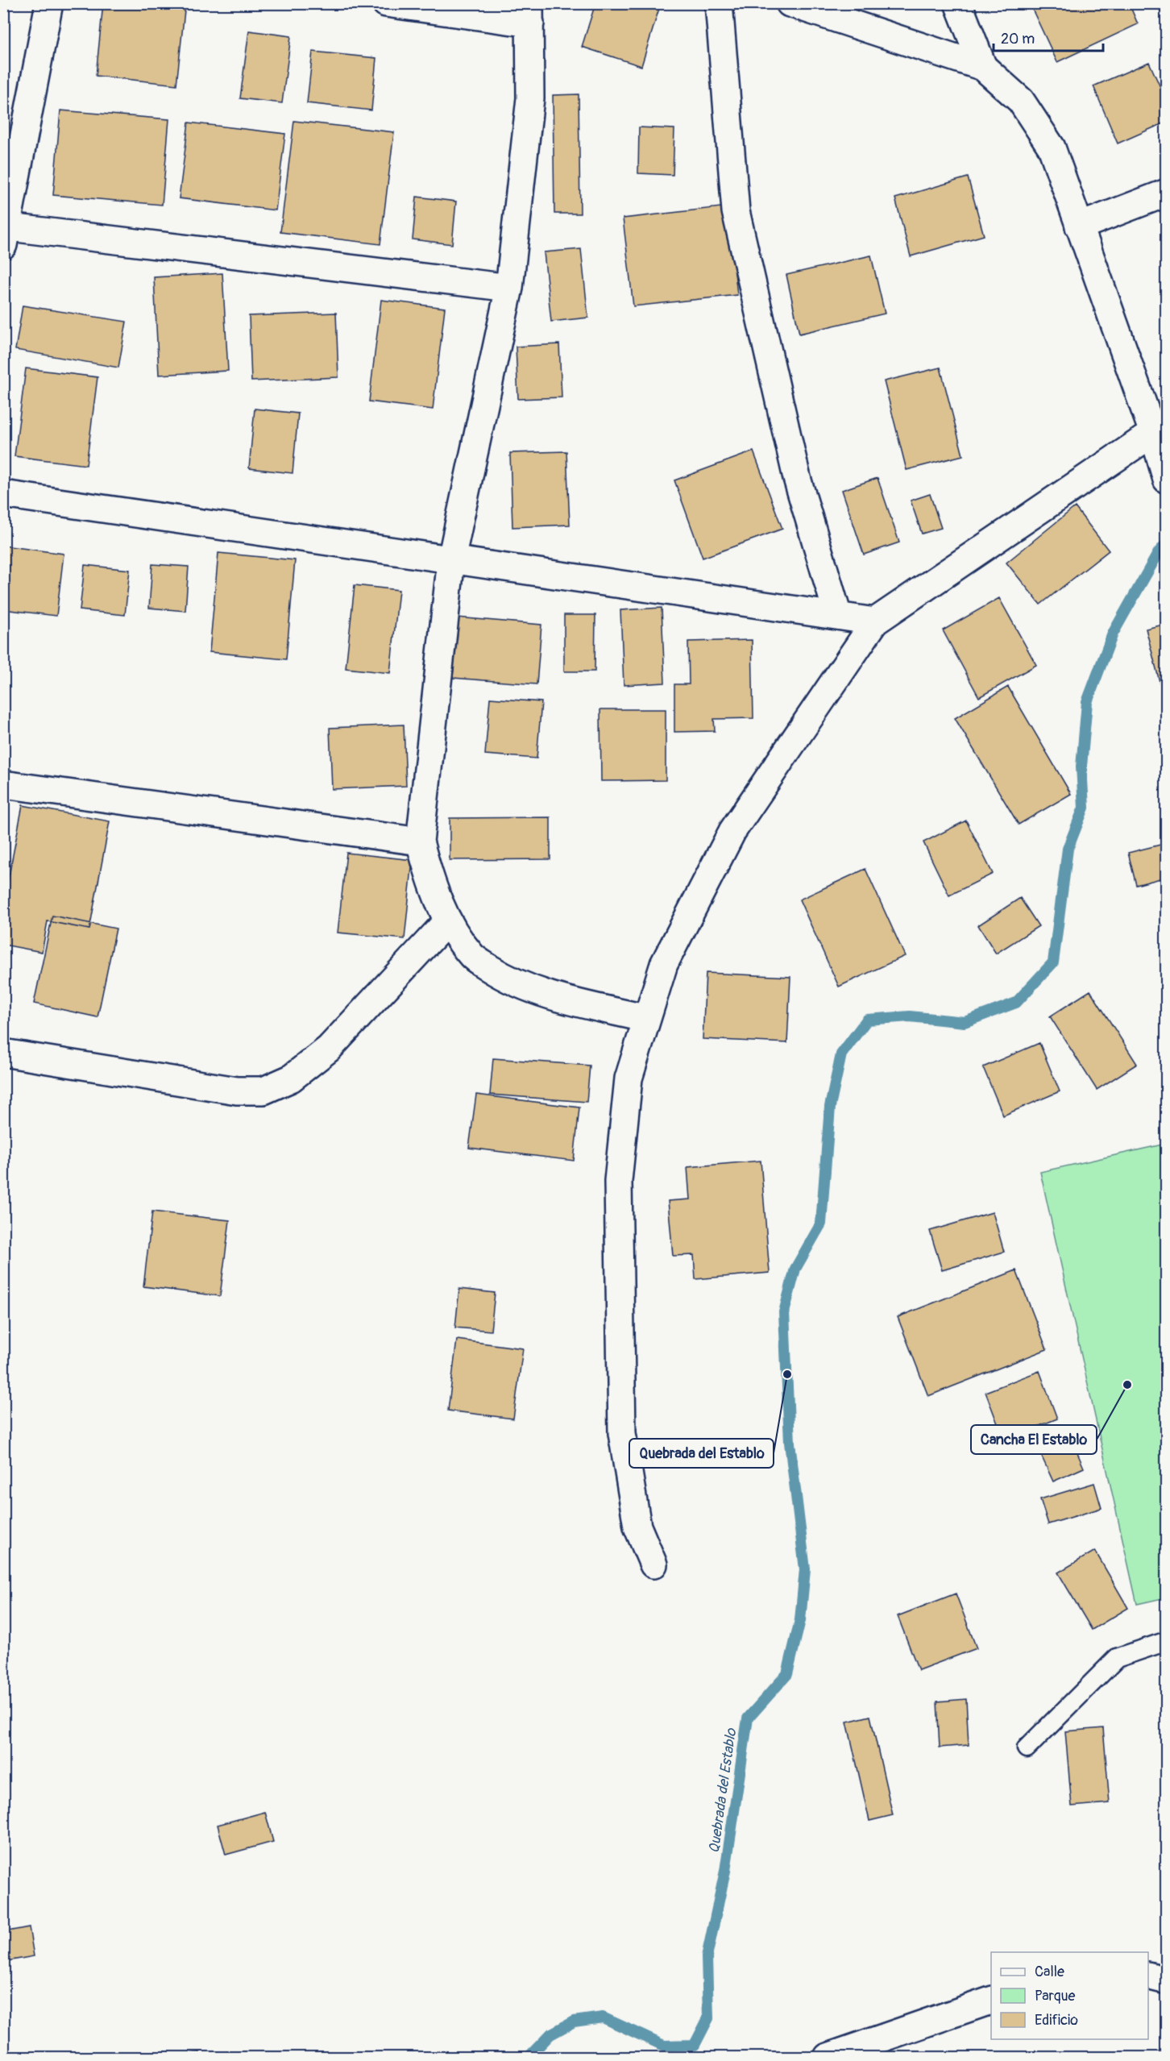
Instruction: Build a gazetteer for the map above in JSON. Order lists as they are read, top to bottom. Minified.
{"water":["Quebrada del Establo"],"places":["Quebrada del Establo","Cancha El Establo"],"legend":["Calle","Parque","Edificio"],"scale_bar":"20 m"}
